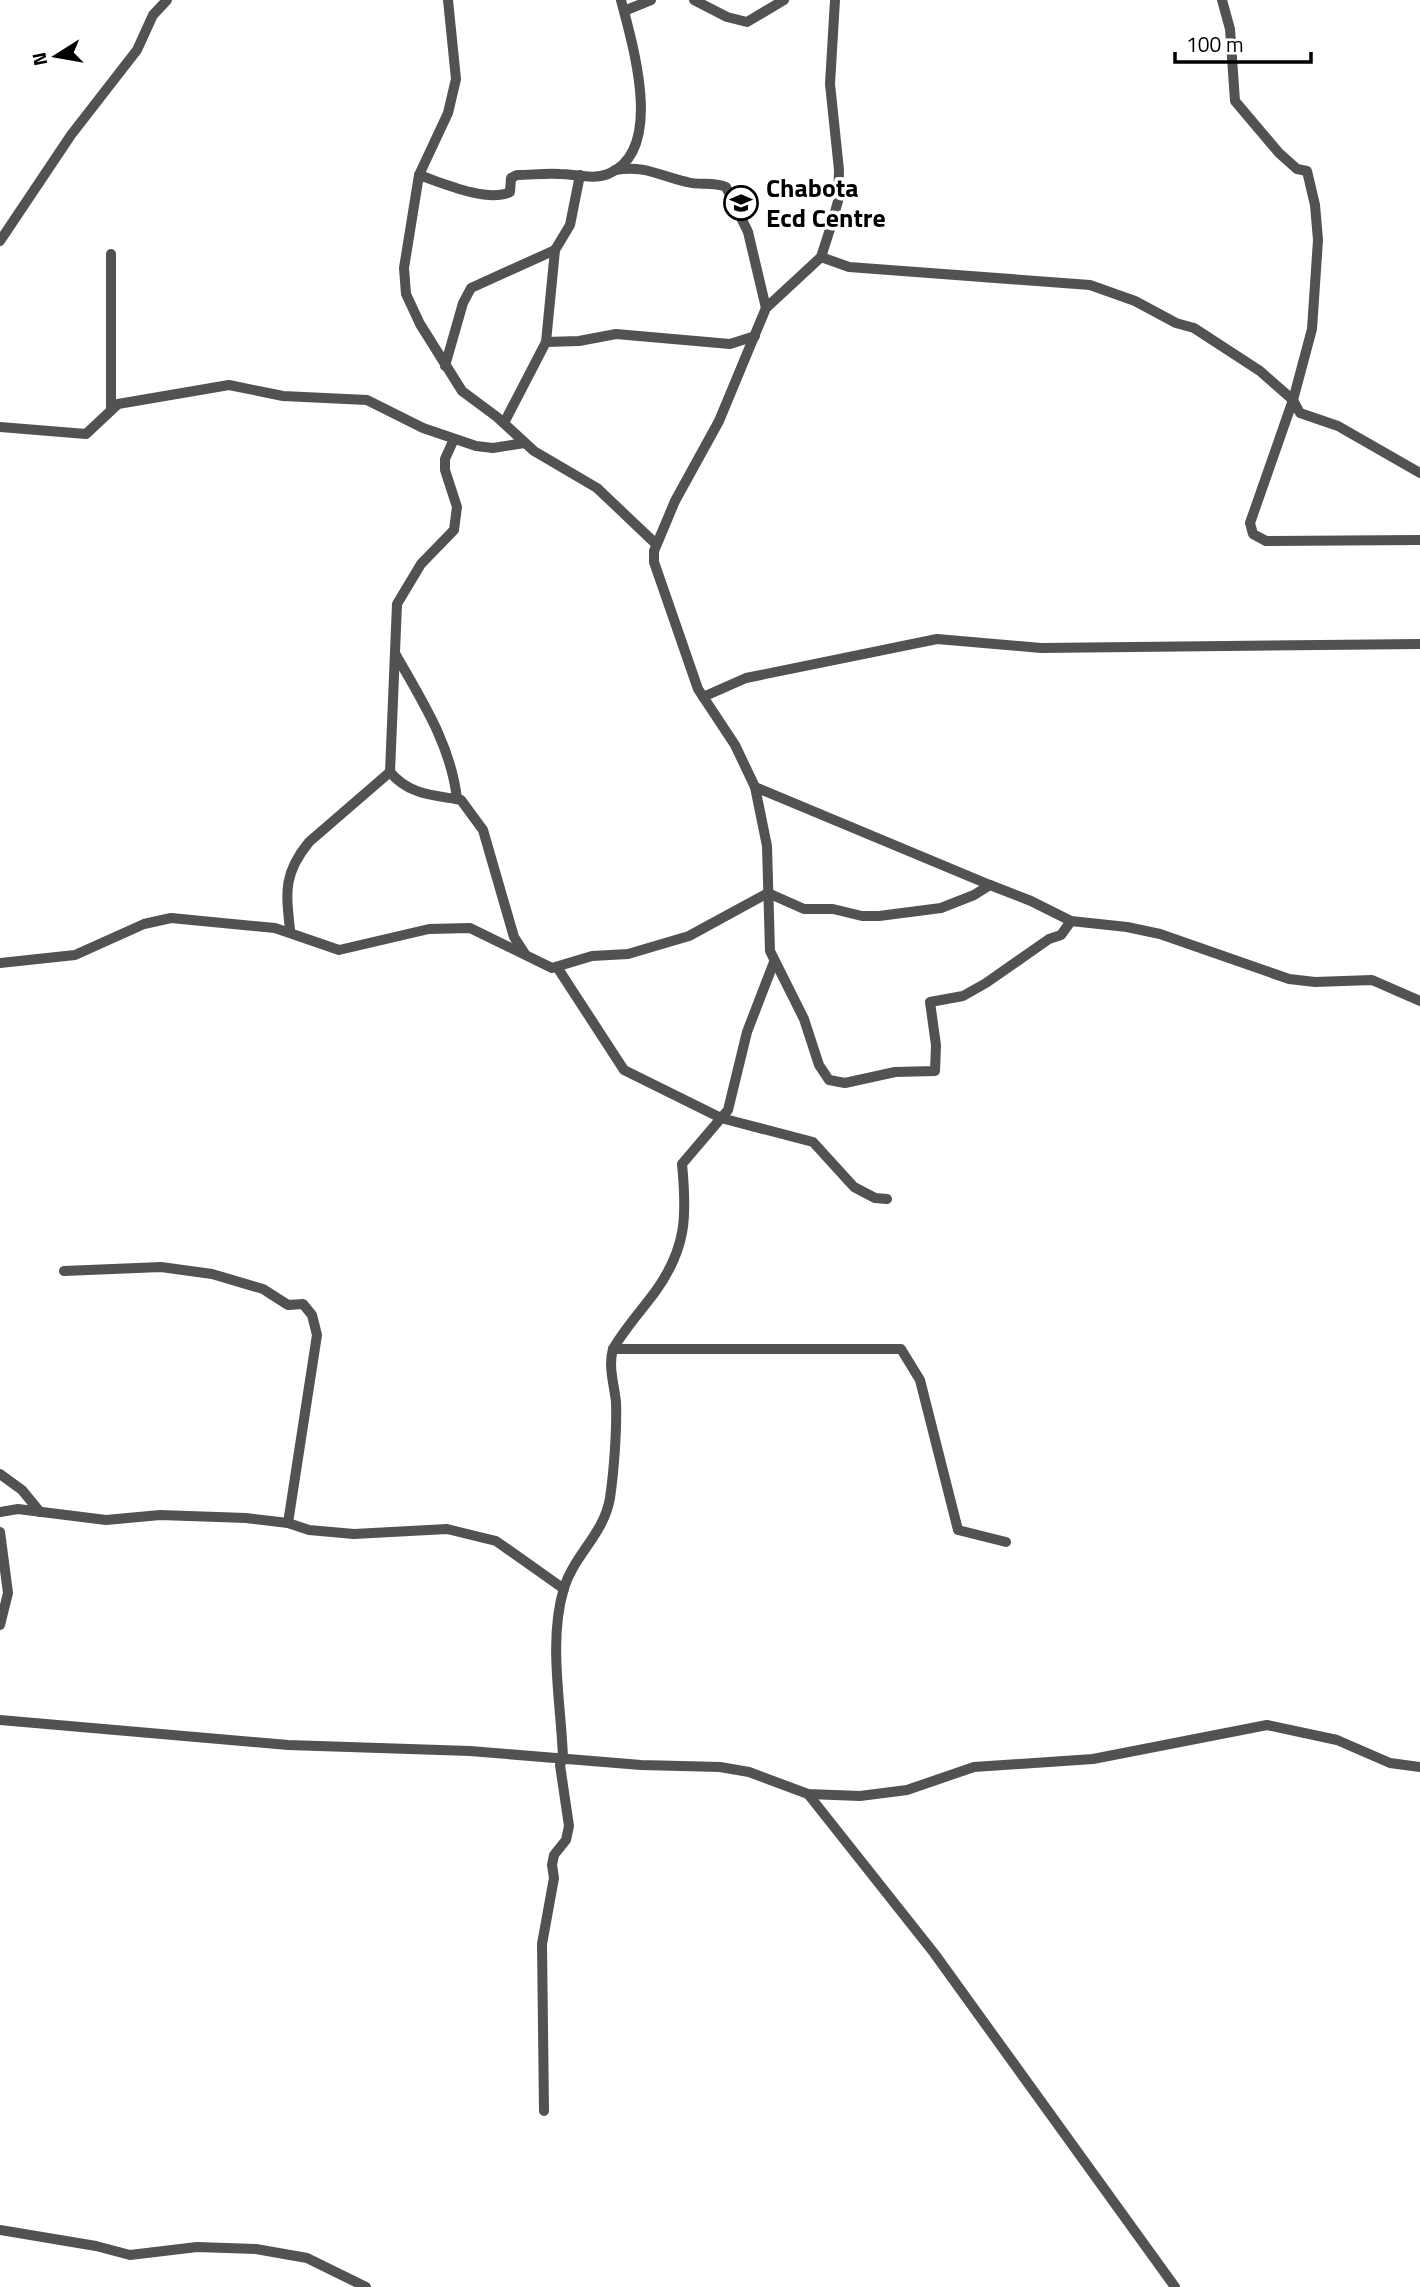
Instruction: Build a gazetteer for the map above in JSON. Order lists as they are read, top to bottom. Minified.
{"places":{"school or university":["Chabota Ecd Centre"]},"scale_bar":"100 m","north":"left"}
